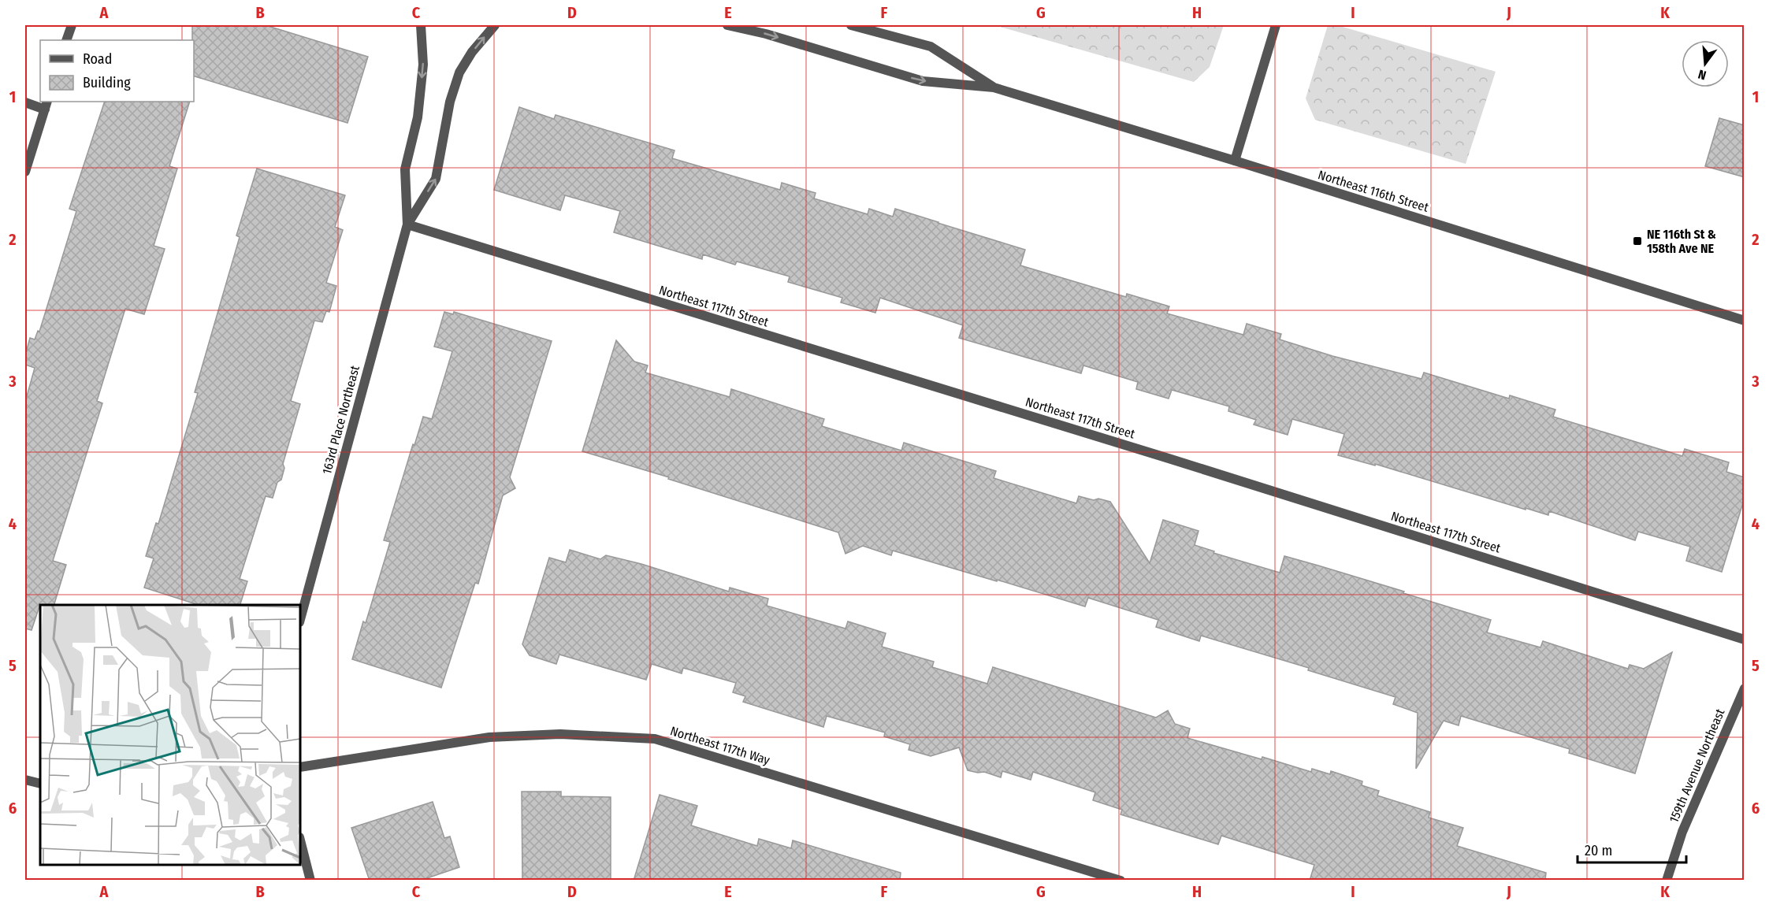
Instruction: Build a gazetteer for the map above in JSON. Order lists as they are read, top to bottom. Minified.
{"streets":{"street":["Northeast 116th Street","Northeast 117th Street","163rd Place Northeast","Northeast 117th Way","159th Avenue Northeast"]},"crossings":[["Northeast 117th Street","163rd Place Northeast"]],"places":{"transit":["NE 116th St & 158th Ave NE"]},"legend":["Road","Building"],"scale_bar":"20 m","north":"bottom","grid":{"columns":["A","B","C","D","E","F","G","H","I","J","K"],"rows":["1","2","3","4","5","6"]}}
